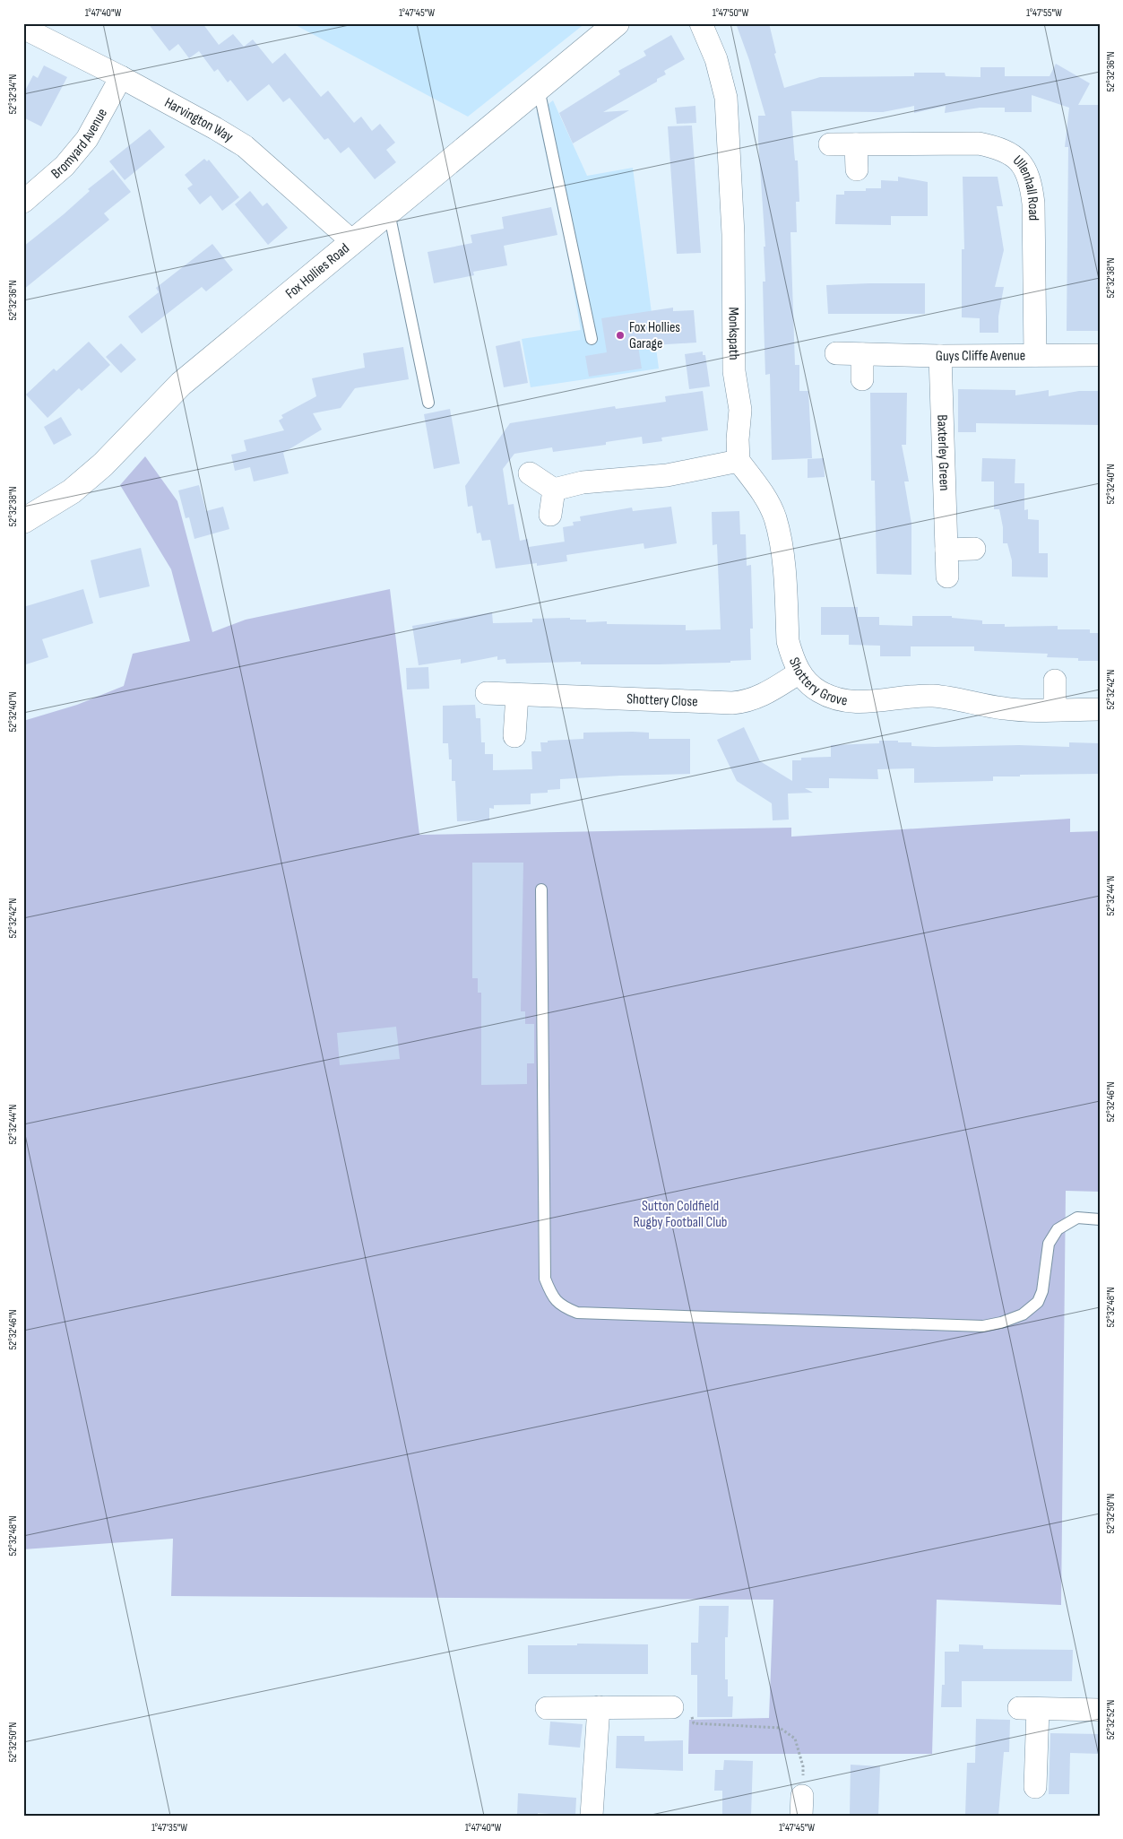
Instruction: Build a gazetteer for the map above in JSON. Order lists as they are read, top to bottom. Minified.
{"streets":{"street":["Harvington Way","Bromyard Avenue","Ullenhall Road","Fox Hollies Road","Monkspath","Guys Cliffe Avenue","Baxterley Green","Shottery Grove","Shottery Close"]},"crossings":[["Harvington Way","Bromyard Avenue"],["Harvington Way","Fox Hollies Road"],["Ullenhall Road","Guys Cliffe Avenue"],["Monkspath","Shottery Grove"],["Guys Cliffe Avenue","Baxterley Green"],["Shottery Grove","Shottery Close"]],"parks":["Sutton Coldfield Rugby Football Club"],"places":["Fox Hollies Garage"],"coordinates":["1°47'40\"W","1°47'45\"W","1°47'50\"W","1°47'55\"W","52°32'36\"N","52°32'34\"N","52°32'38\"N","52°32'40\"N","52°32'42\"N","52°32'44\"N","52°32'46\"N","52°32'48\"N","52°32'50\"N","52°32'52\"N","1°47'35\"W"]}
